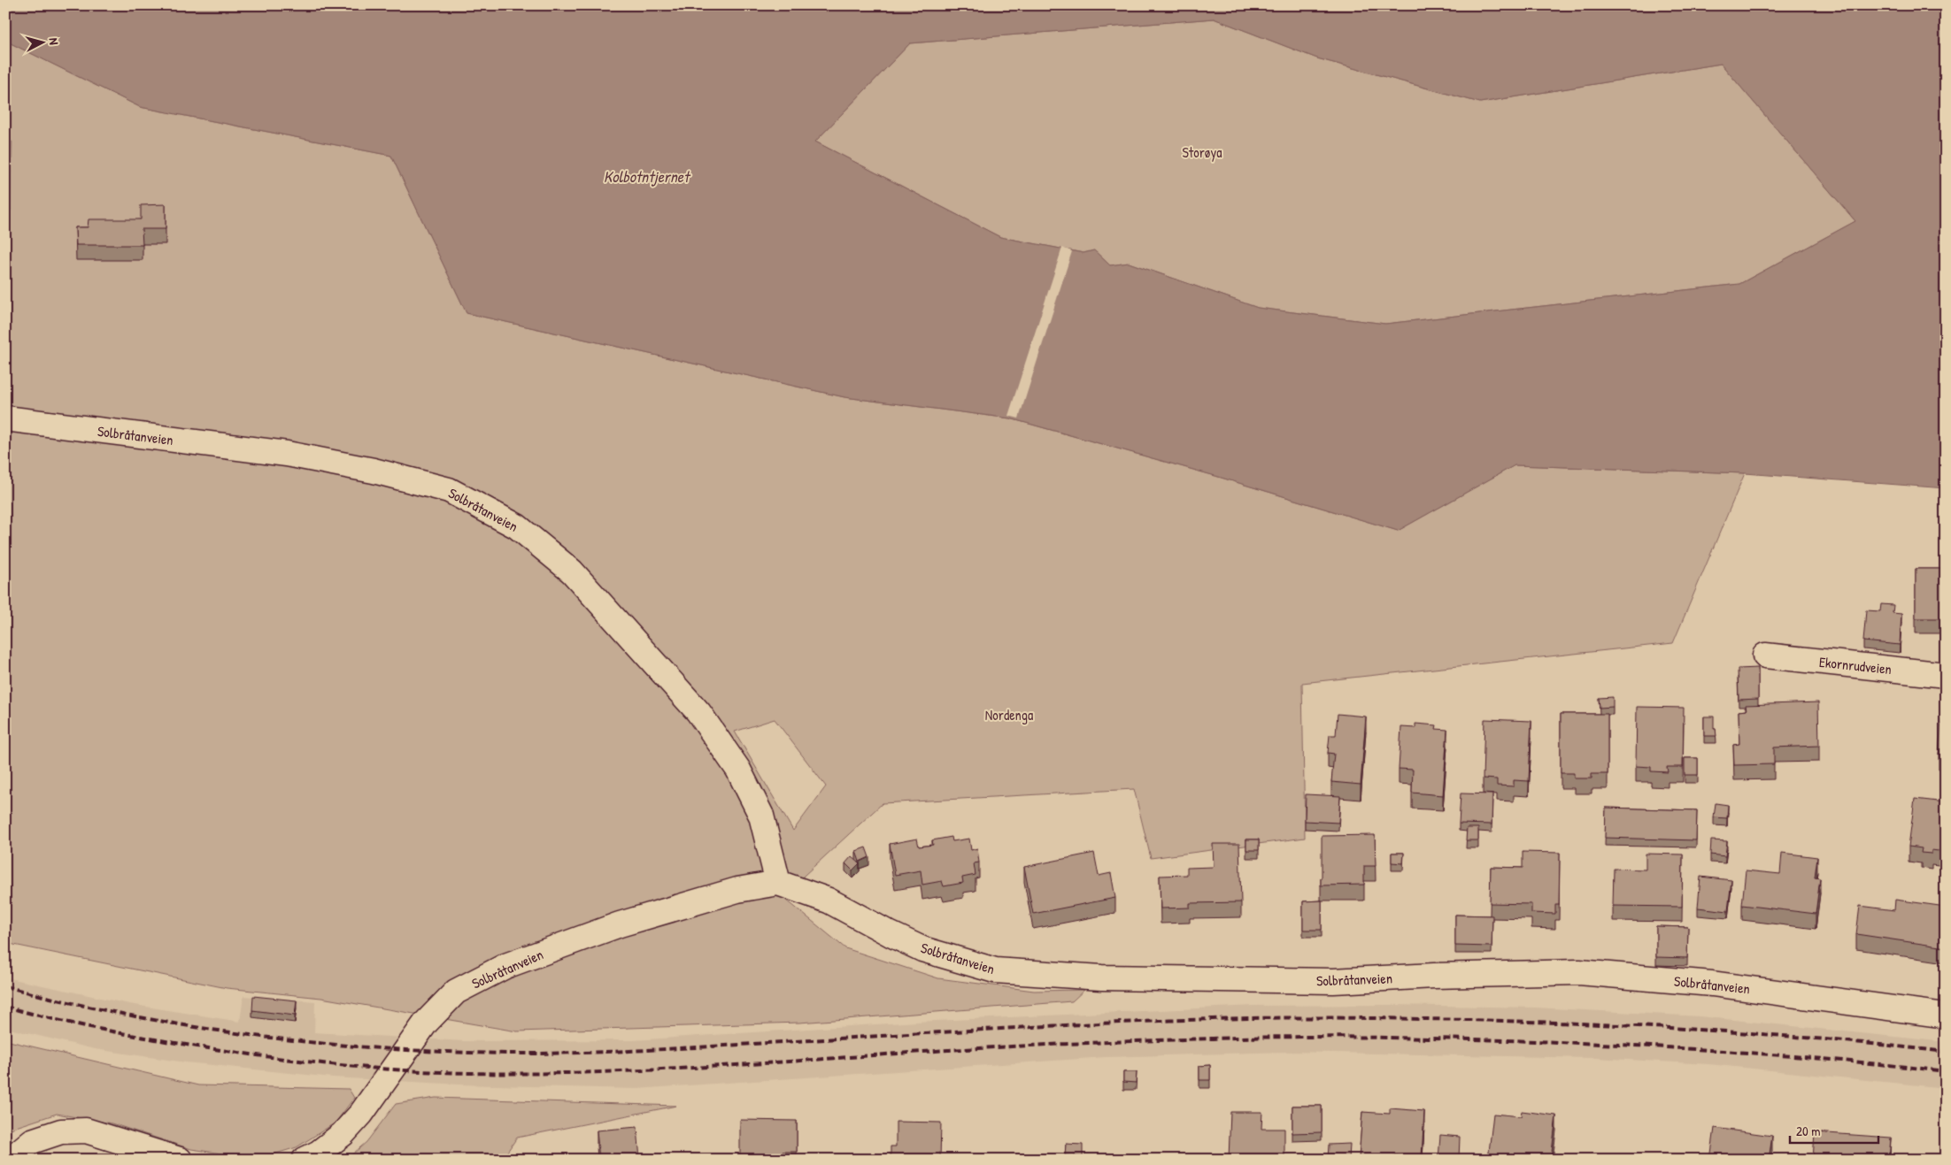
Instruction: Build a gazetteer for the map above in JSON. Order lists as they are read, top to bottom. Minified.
{"streets":{"street":["Solbråtanveien","Ekornrudveien"]},"water":["Kolbotntjernet"],"parks":["Storøya","Nordenga"],"scale_bar":"20 m","north":"right"}
